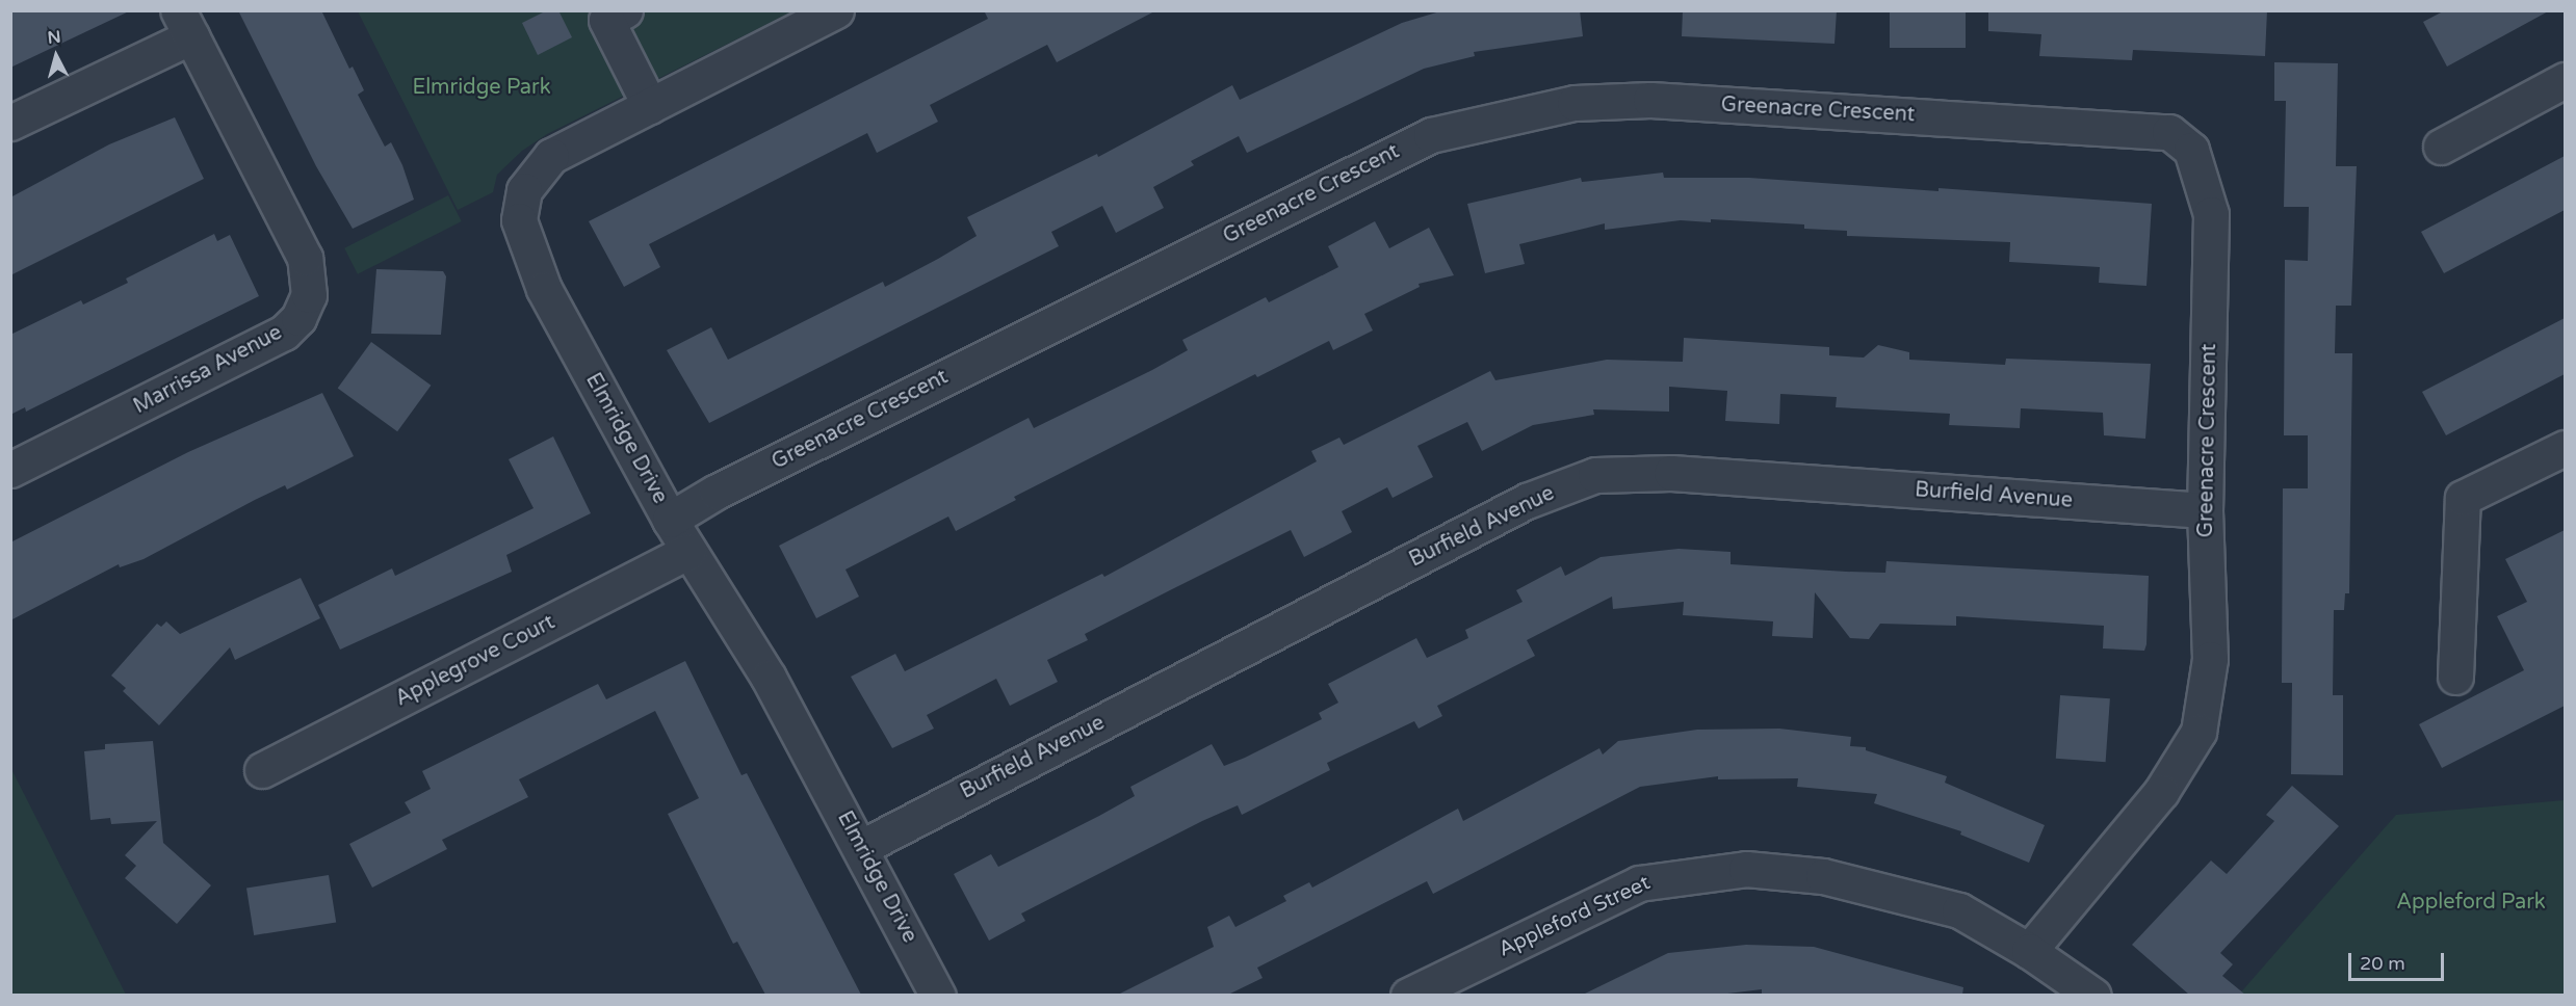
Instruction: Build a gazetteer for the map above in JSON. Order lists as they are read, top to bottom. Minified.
{"streets":{"street":["Greenacre Crescent","Marrissa Avenue","Elmridge Drive","Burfield Avenue","Applegrove Court","Appleford Street"]},"crossings":[["Greenacre Crescent","Elmridge Drive"],["Greenacre Crescent","Burfield Avenue"],["Greenacre Crescent","Appleford Street"],["Elmridge Drive","Burfield Avenue"],["Elmridge Drive","Applegrove Court"]],"parks":["Elmridge Park","Appleford Park"],"scale_bar":"20 m","north":"top"}
